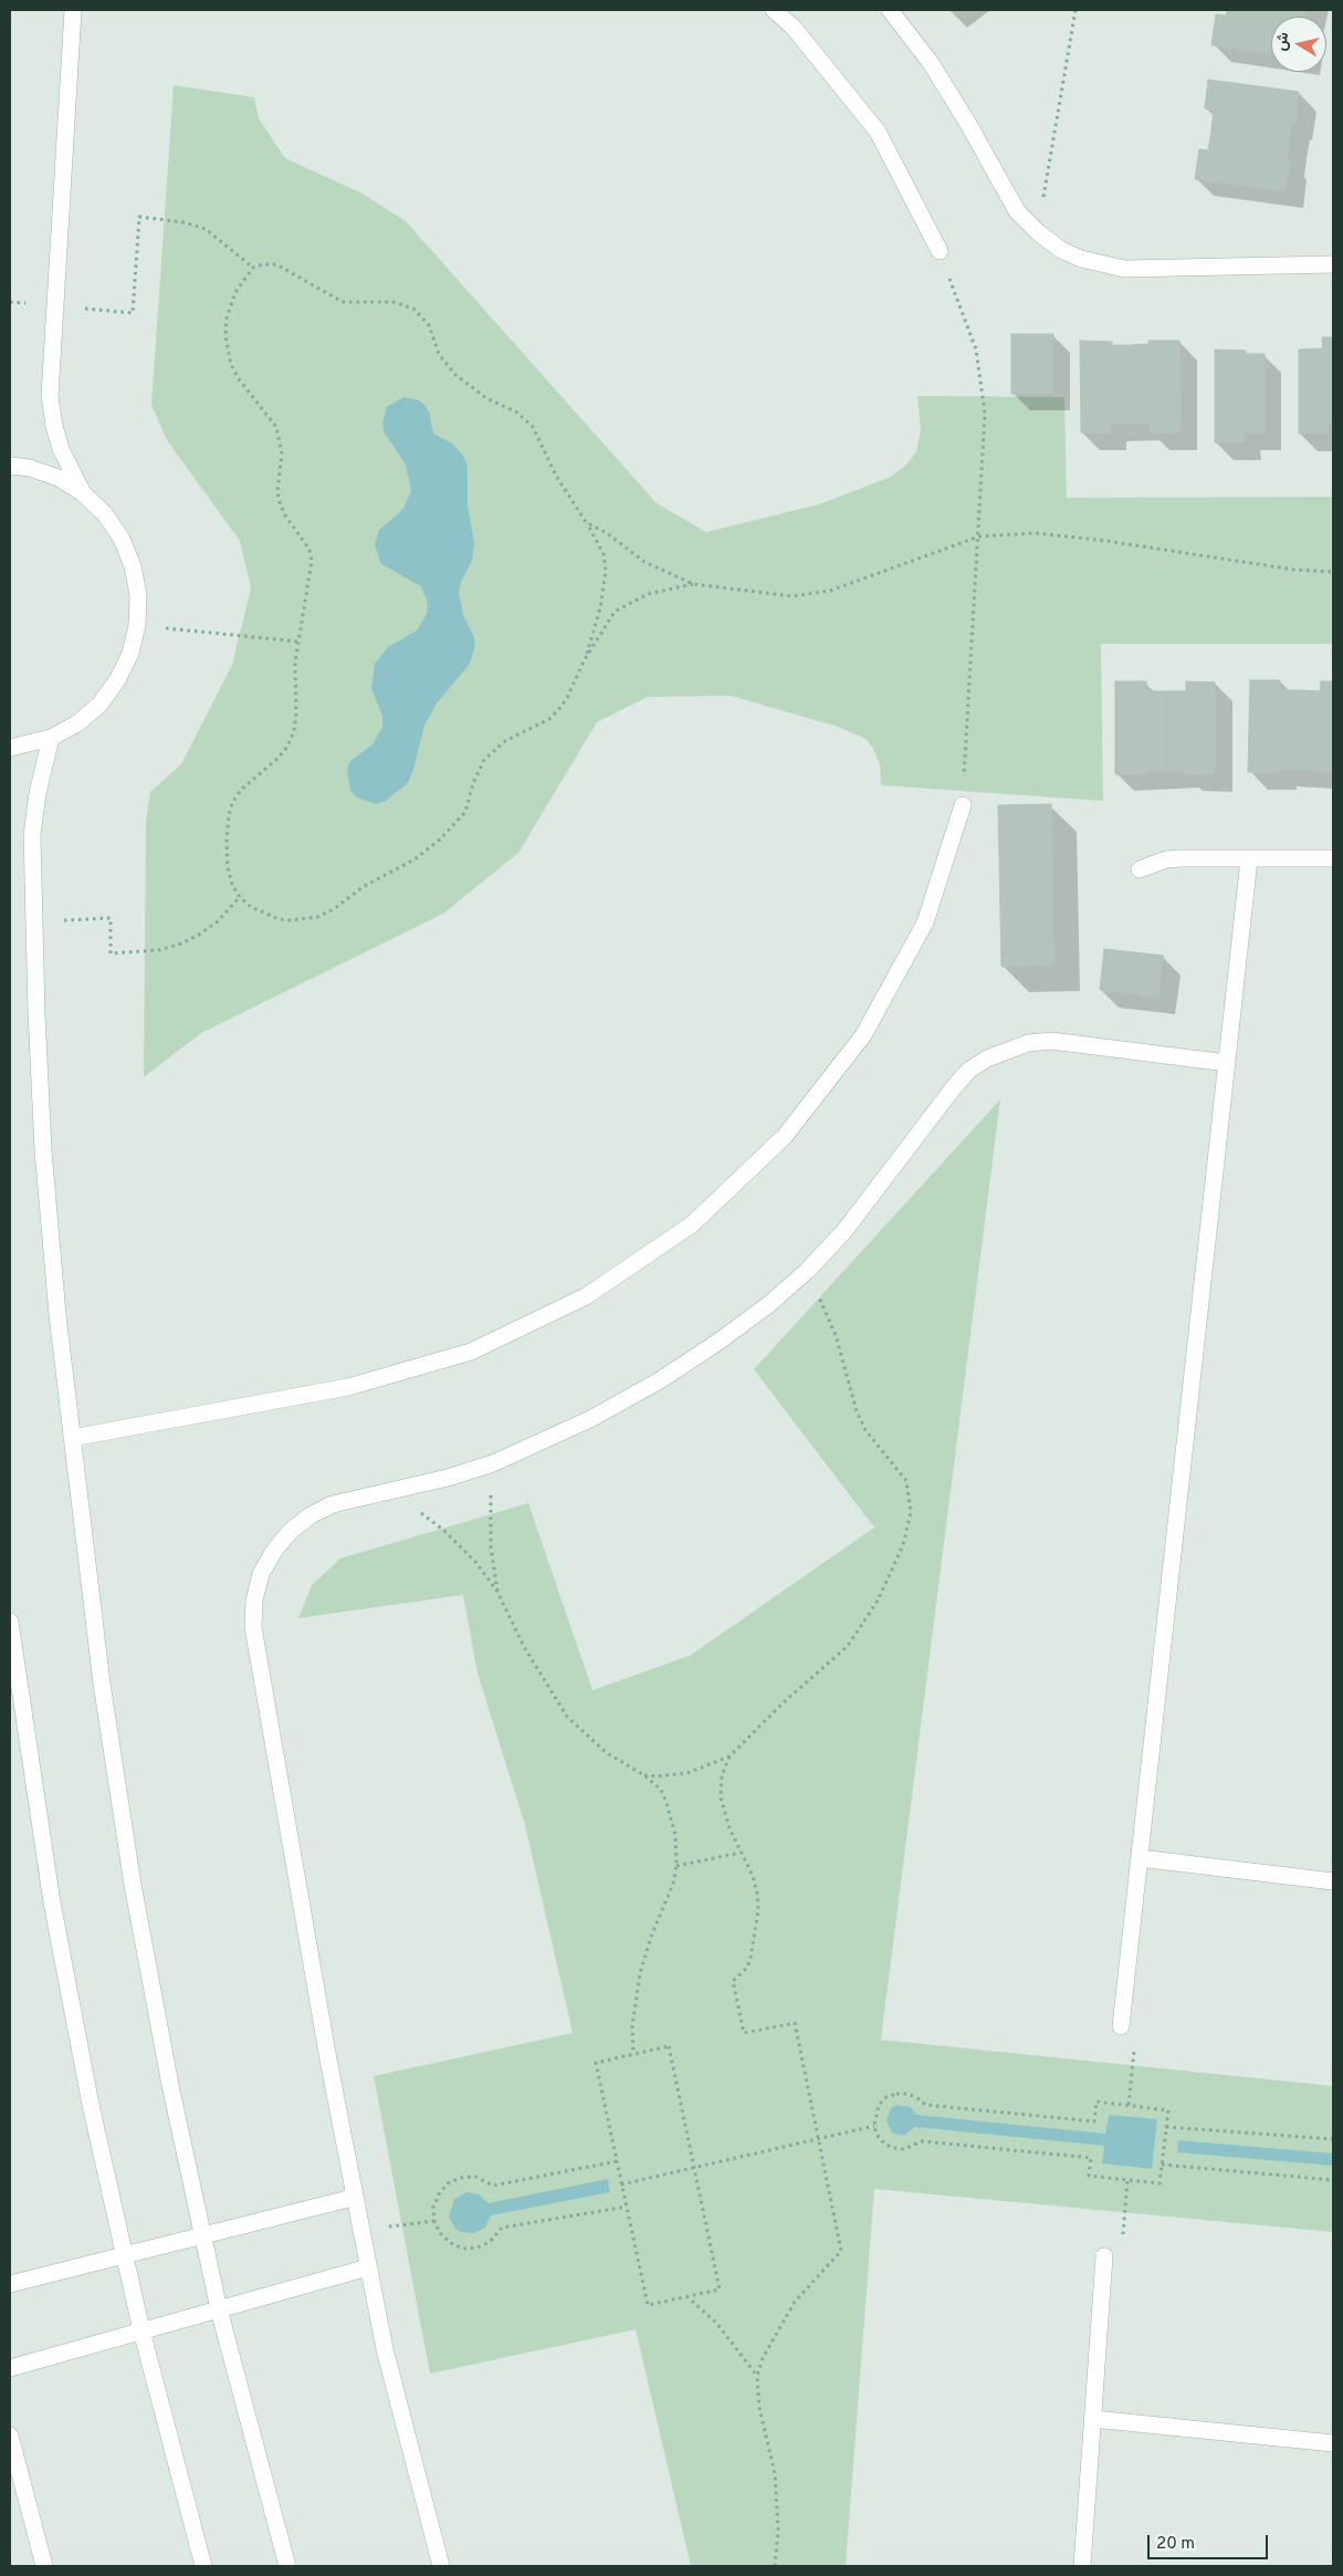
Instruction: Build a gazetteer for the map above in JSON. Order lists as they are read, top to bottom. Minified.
{"scale_bar":"20 m","north":"left"}
